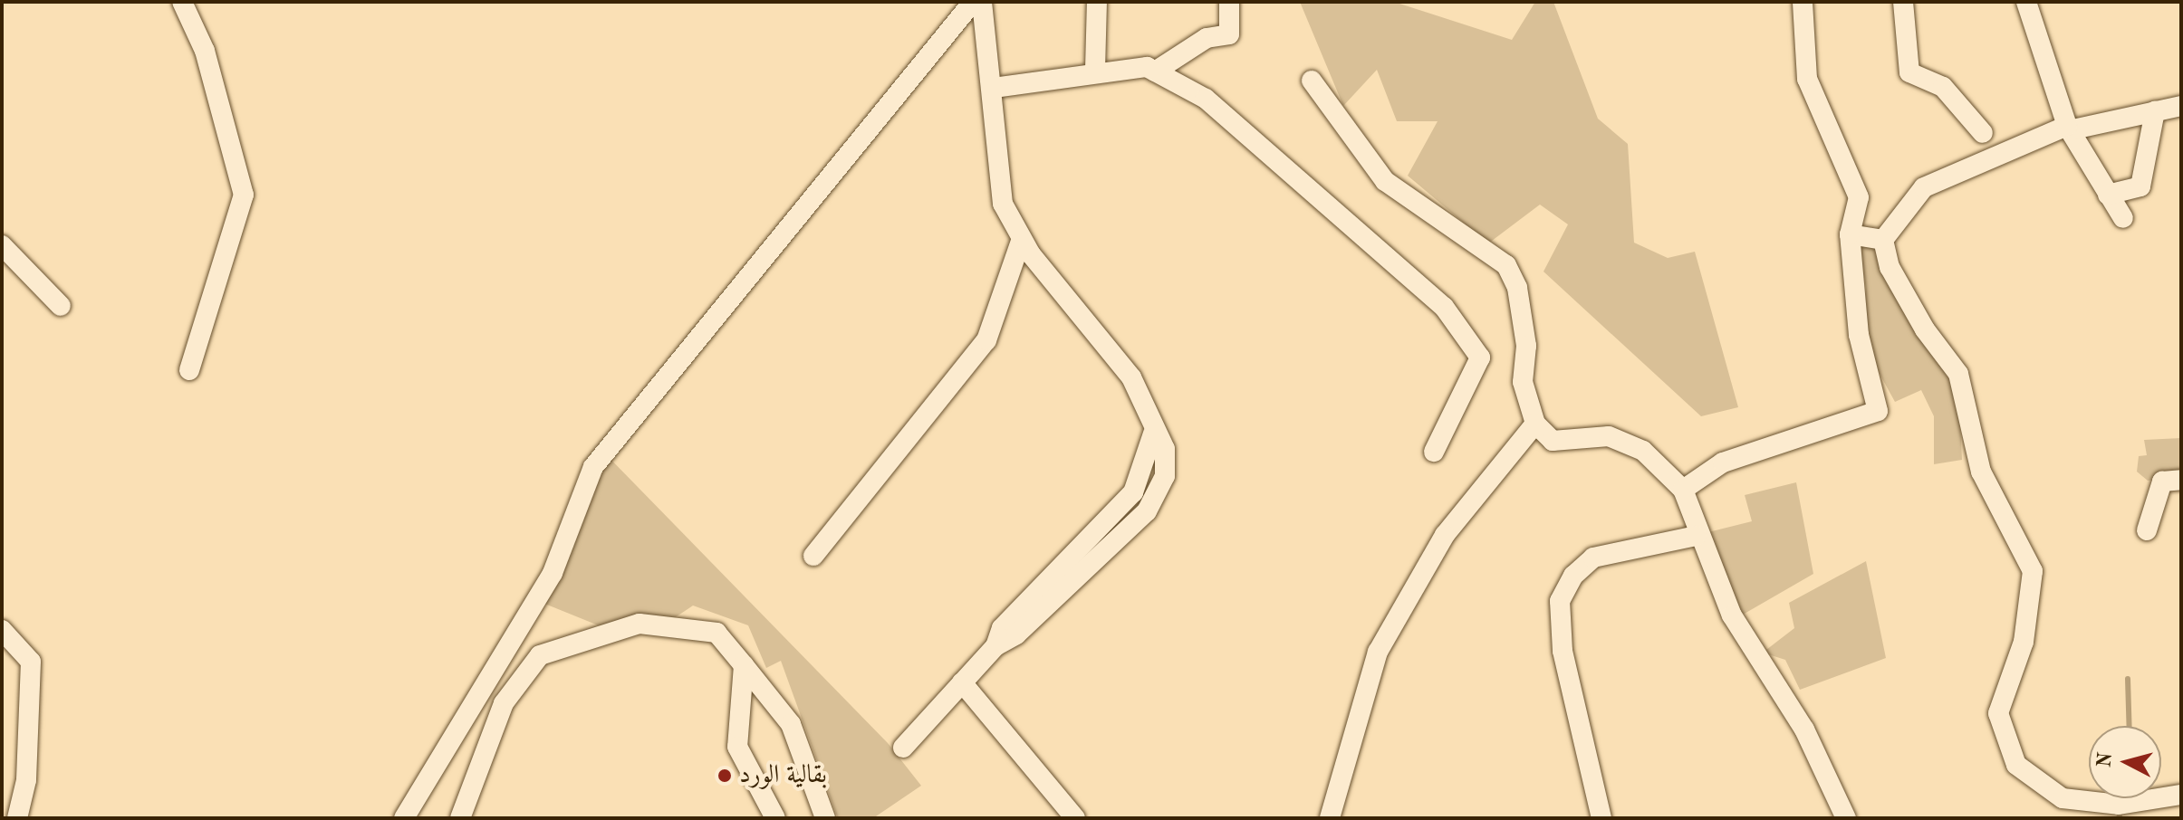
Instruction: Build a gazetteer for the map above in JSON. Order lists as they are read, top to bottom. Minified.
{"places":["بقالية الورد"],"north":"left"}
